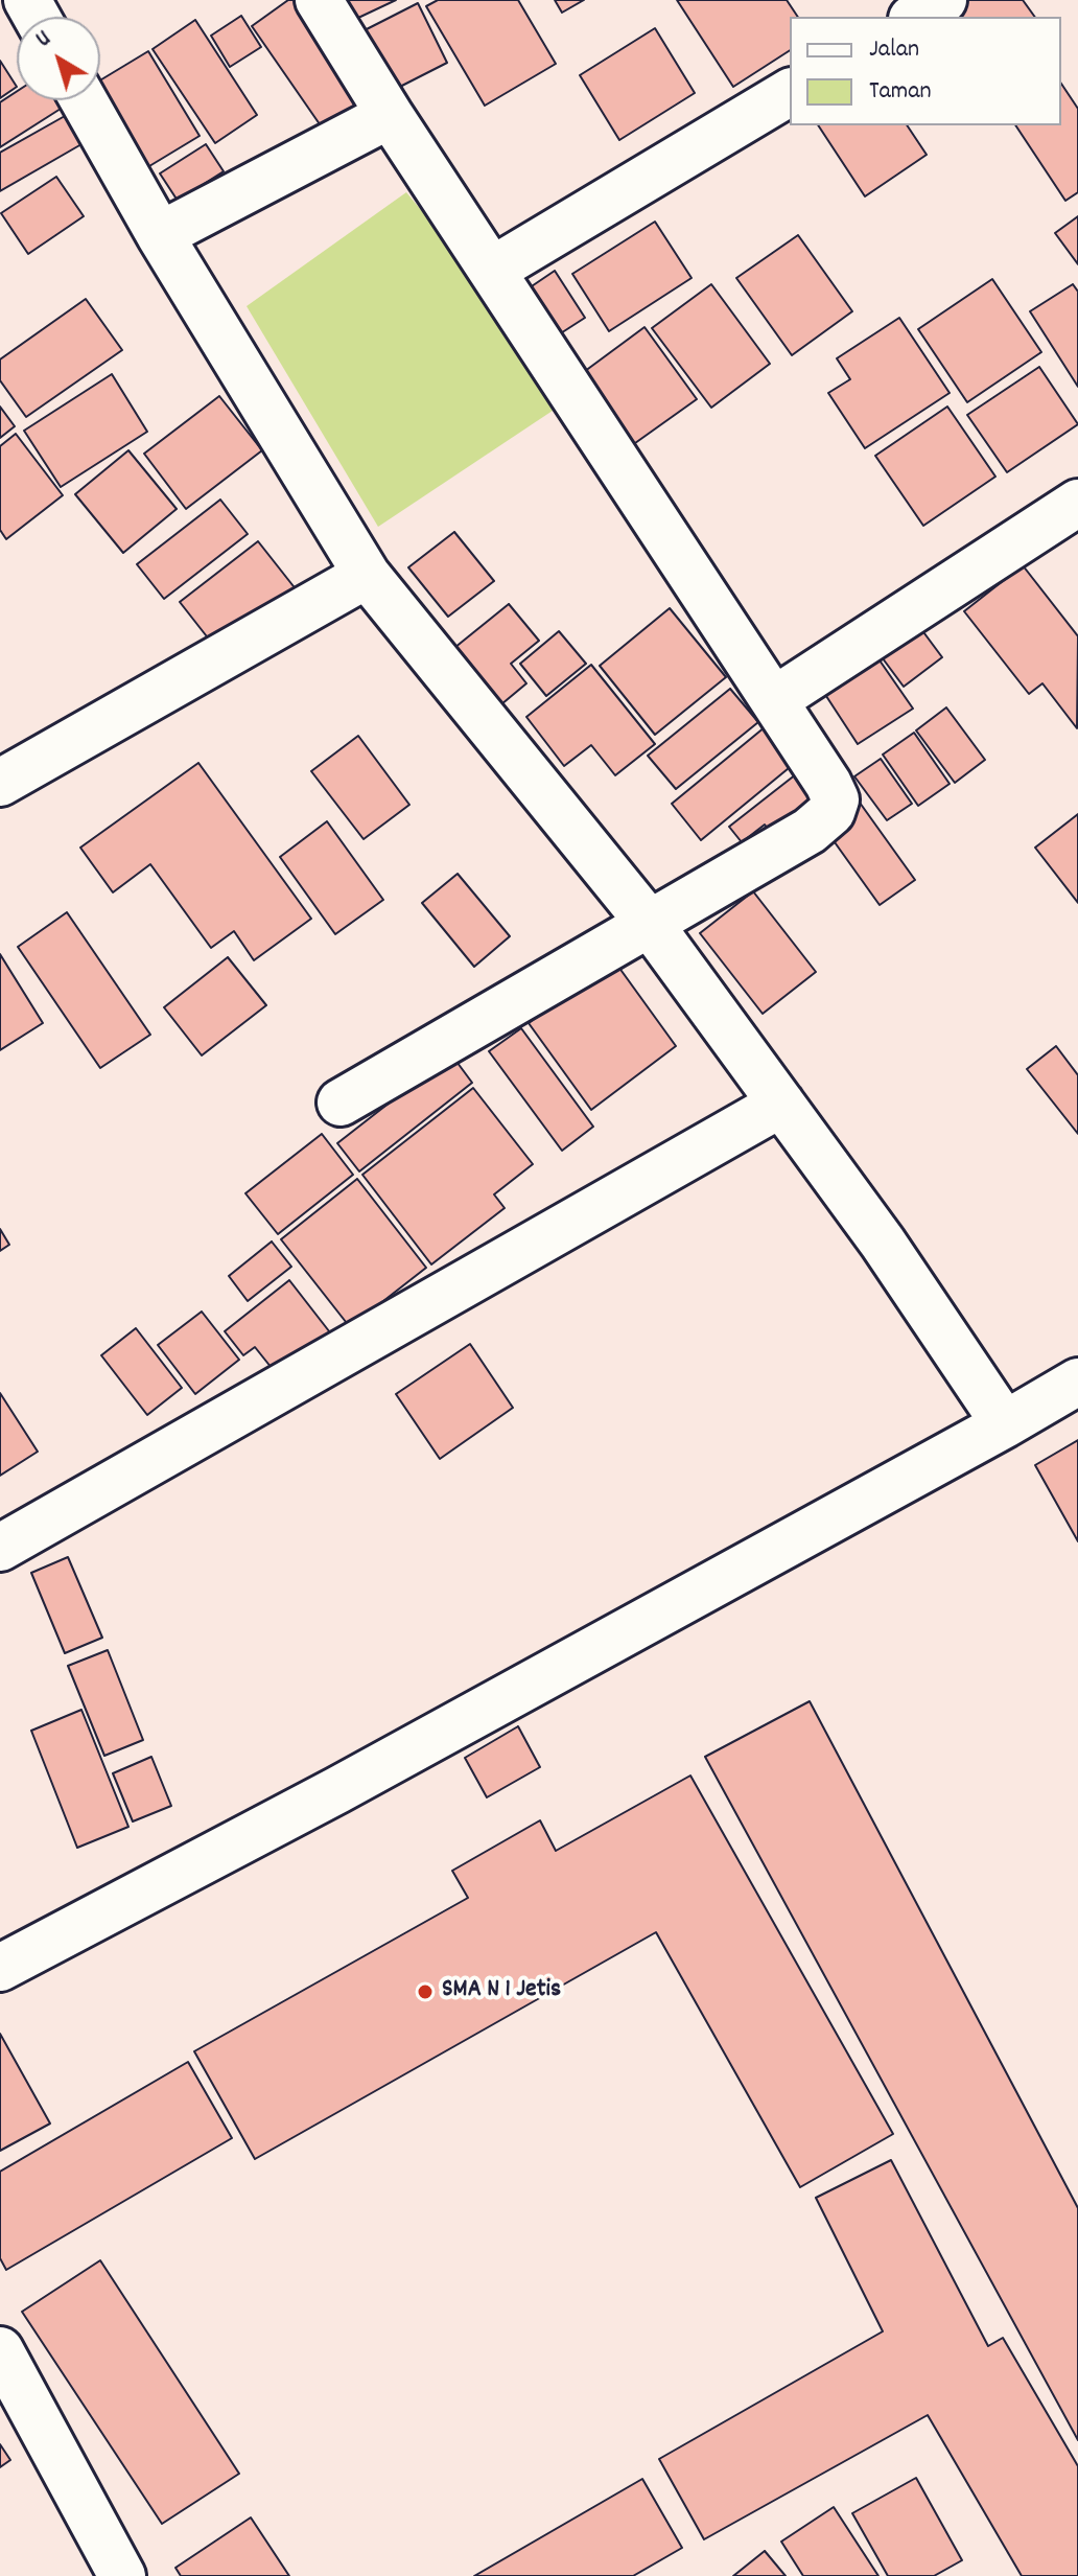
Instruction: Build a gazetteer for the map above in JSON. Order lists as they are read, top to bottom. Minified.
{"places":["SMA N 1 Jetis"],"legend":["Jalan","Taman"],"north":"top left"}
